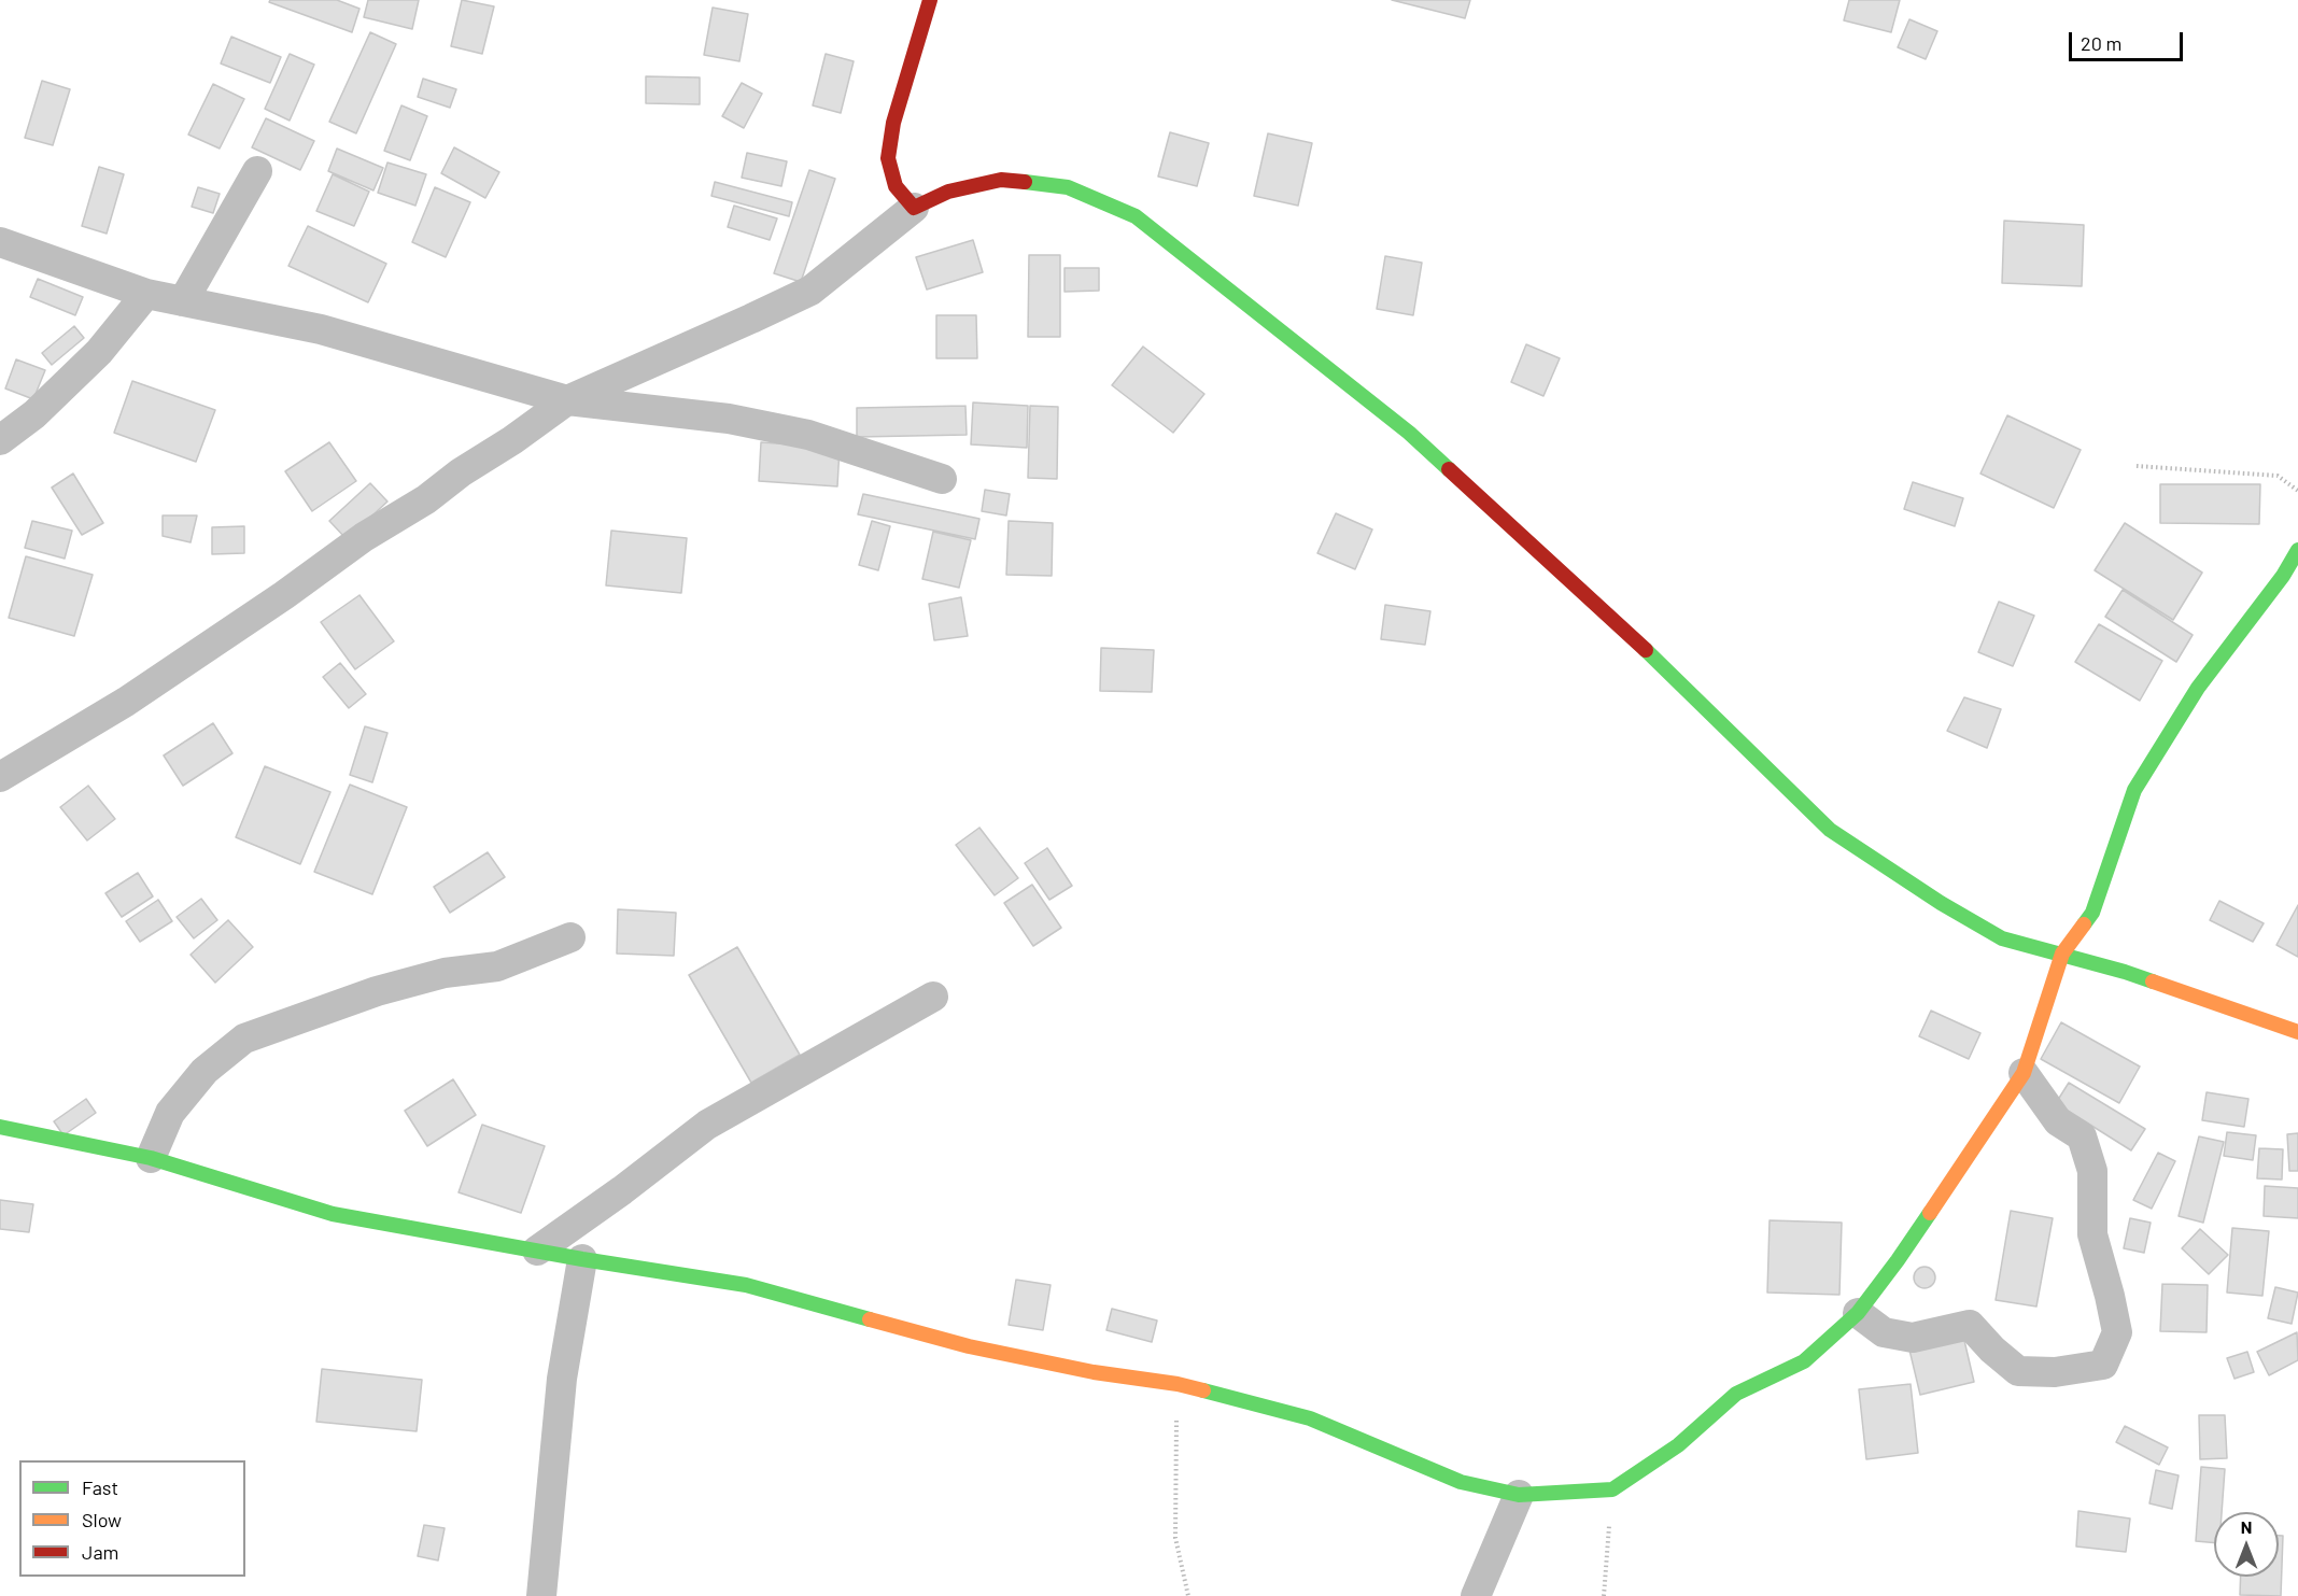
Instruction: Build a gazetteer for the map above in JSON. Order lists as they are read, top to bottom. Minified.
{"legend":["Fast","Slow","Jam"],"scale_bar":"20 m","north":"top"}
